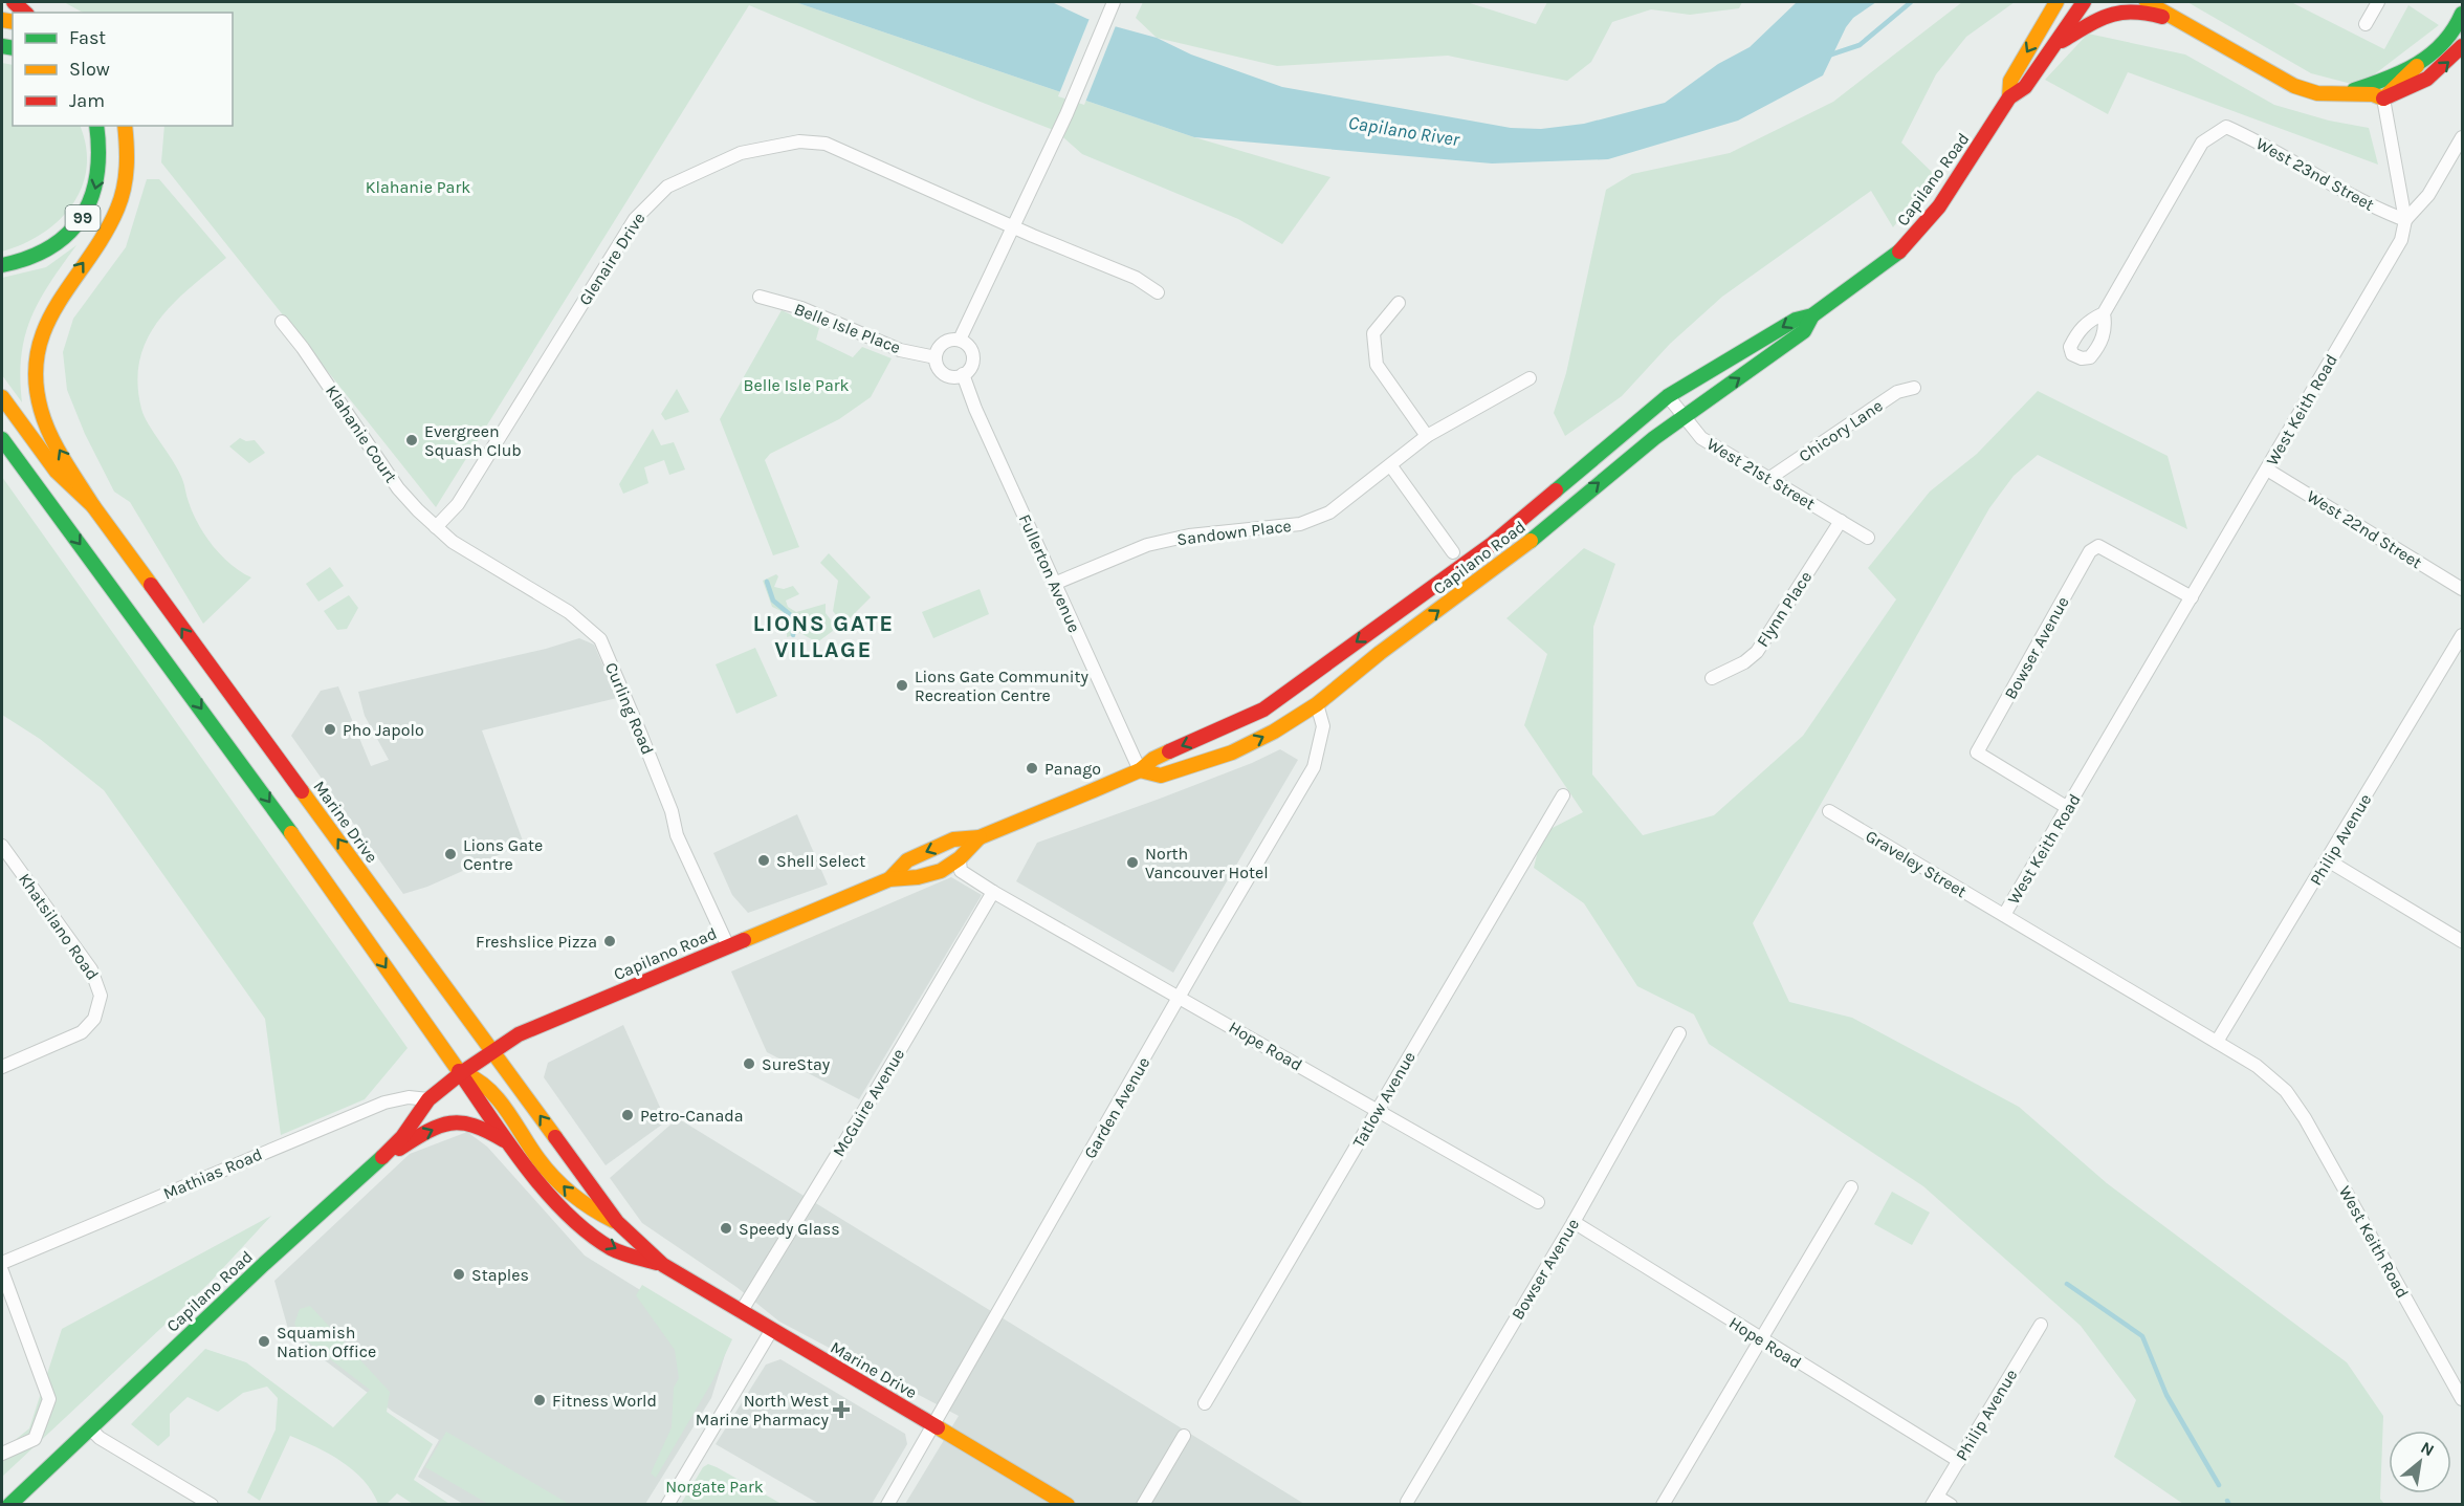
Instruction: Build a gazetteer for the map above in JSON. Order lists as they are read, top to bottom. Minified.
{"streets":{"main road":["Capilano Road","99","Marine Drive"],"street":["West 23nd Street","Glenaire Drive","Belle Isle Place","West Keith Road","Chicory Lane","Klahanie Court","West 21st Street","West 22nd Street","Sandown Place","Fullerton Avenue","Flynn Place","Bowser Avenue","Curling Road","Philip Avenue","Graveley Street","Khatsilano Road","Hope Road","Tatlow Avenue","McGuire Avenue","Garden Avenue","Mathias Road"]},"crossings":[["West 23nd Street","West Keith Road"],["Capilano Road","West 21st Street"],["Capilano Road","Fullerton Avenue"],["Capilano Road","Curling Road"],["Capilano Road","Marine Drive"],["Capilano Road","Hope Road"],["Capilano Road","Garden Avenue"],["Capilano Road","Mathias Road"],["Glenaire Drive","Klahanie Court"],["Belle Isle Place","Fullerton Avenue"],["West Keith Road","West 22nd Street"],["West Keith Road","Bowser Avenue"],["West Keith Road","Philip Avenue"],["West Keith Road","Graveley Street"],["Chicory Lane","West 21st Street"],["Klahanie Court","Curling Road"],["West 21st Street","Flynn Place"],["Sandown Place","Fullerton Avenue"],["Bowser Avenue","Hope Road"],["Marine Drive","McGuire Avenue"],["Marine Drive","Garden Avenue"],["Philip Avenue","Hope Road"],["Hope Road","Tatlow Avenue"],["Hope Road","McGuire Avenue"],["Hope Road","Garden Avenue"]],"districts":["LIONS GATE VILLAGE"],"water":["Capilano River"],"parks":["Klahanie Park","Belle Isle Park","Norgate Park"],"places":{"other":["Evergreen Squash Club","Lions Gate Community Recreation Centre","Pho Japolo","Panago","Lions Gate Centre","Shell Select","North Vancouver Hotel","Freshslice Pizza","SureStay","Petro-Canada","Speedy Glass","Staples","Squamish Nation Office","Fitness World"],"health":["North West Marine Pharmacy"]},"legend":["Fast","Slow","Jam"],"north":"top right"}
